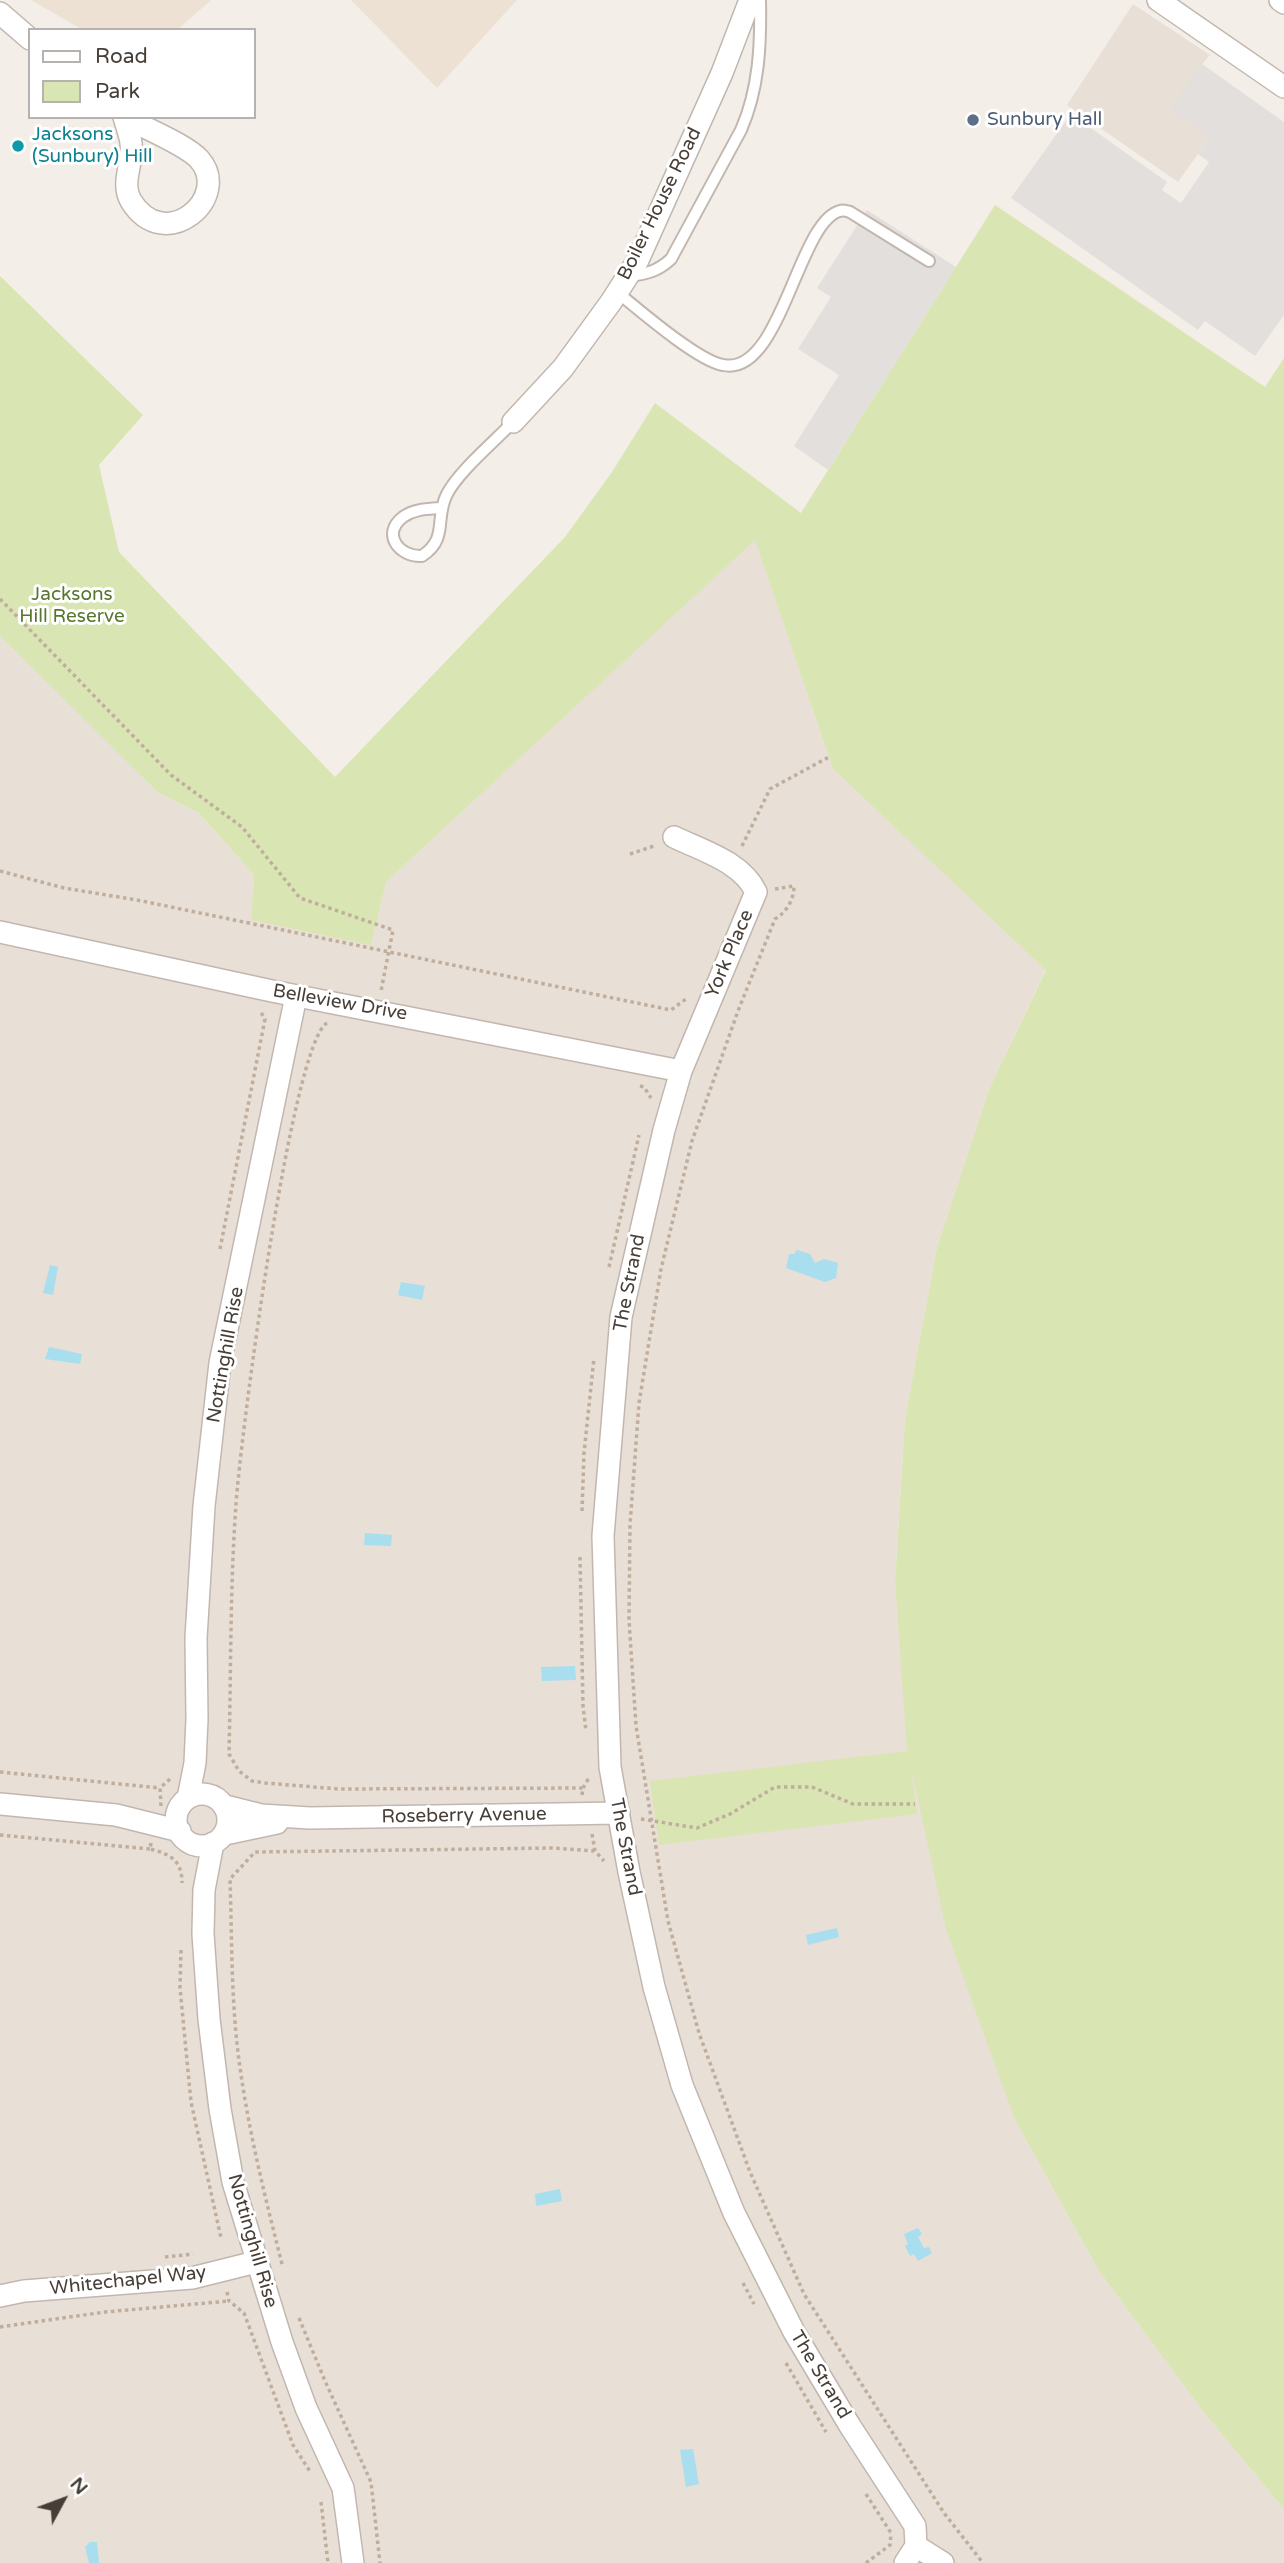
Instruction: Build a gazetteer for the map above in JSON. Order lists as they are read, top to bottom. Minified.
{"streets":{"street":["Boiler House Road","York Place","Belleview Drive","The Strand","Nottinghill Rise","Roseberry Avenue","Whitechapel Way"]},"crossings":[["York Place","Belleview Drive"],["York Place","The Strand"],["Belleview Drive","The Strand"],["Belleview Drive","Nottinghill Rise"],["The Strand","Roseberry Avenue"],["Nottinghill Rise","Roseberry Avenue"],["Nottinghill Rise","Whitechapel Way"]],"parks":["Jacksons Hill Reserve"],"places":["Sunbury Hall","Jacksons (Sunbury) Hill"],"legend":["Road","Park"],"north":"top right"}
